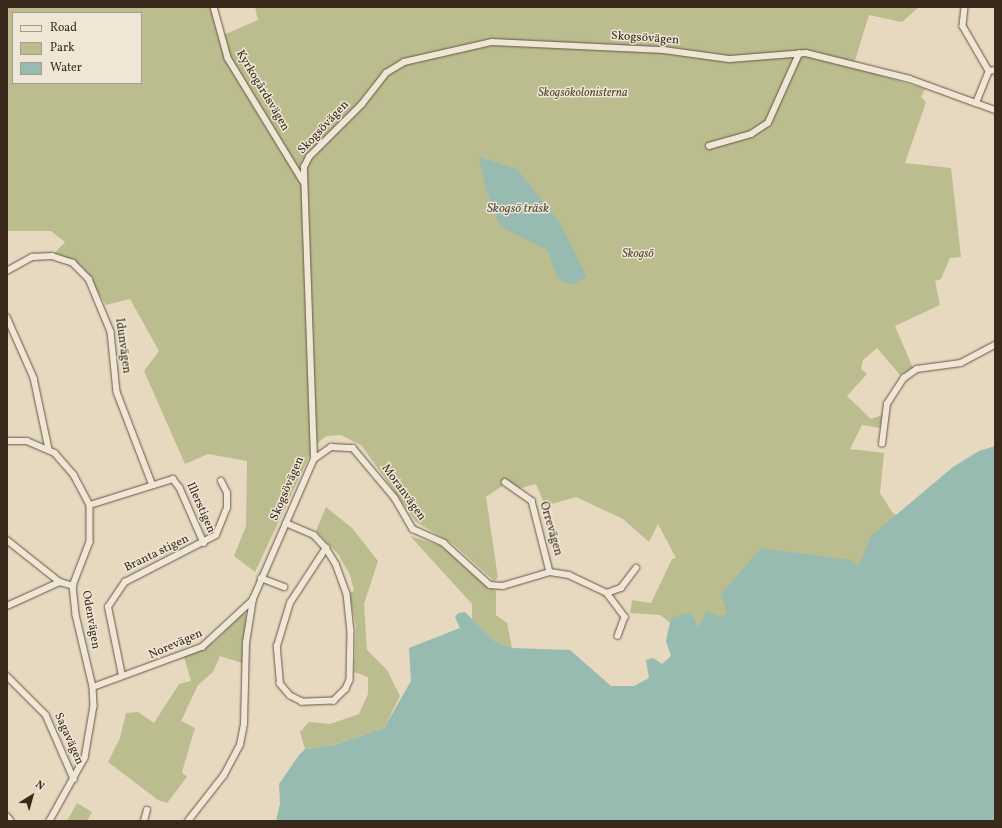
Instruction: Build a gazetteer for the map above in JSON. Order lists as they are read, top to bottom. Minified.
{"streets":{"street":["Skogsövägen","Kyrkogårdsvägen","Idunvägen","Moranvägen","Illerstigen","Orrevägen","Branta stigen","Odenvägen","Norevägen","Sagavägen"]},"crossings":[["Skogsövägen","Kyrkogårdsvägen"],["Skogsövägen","Moranvägen"],["Skogsövägen","Norevägen"],["Idunvägen","Illerstigen"],["Moranvägen","Orrevägen"],["Illerstigen","Branta stigen"],["Branta stigen","Norevägen"],["Odenvägen","Norevägen"],["Odenvägen","Sagavägen"]],"water":["Skogsö träsk"],"parks":["Skogsökolonisterna","Skogsö"],"legend":["Road","Park","Water"],"north":"top right"}
